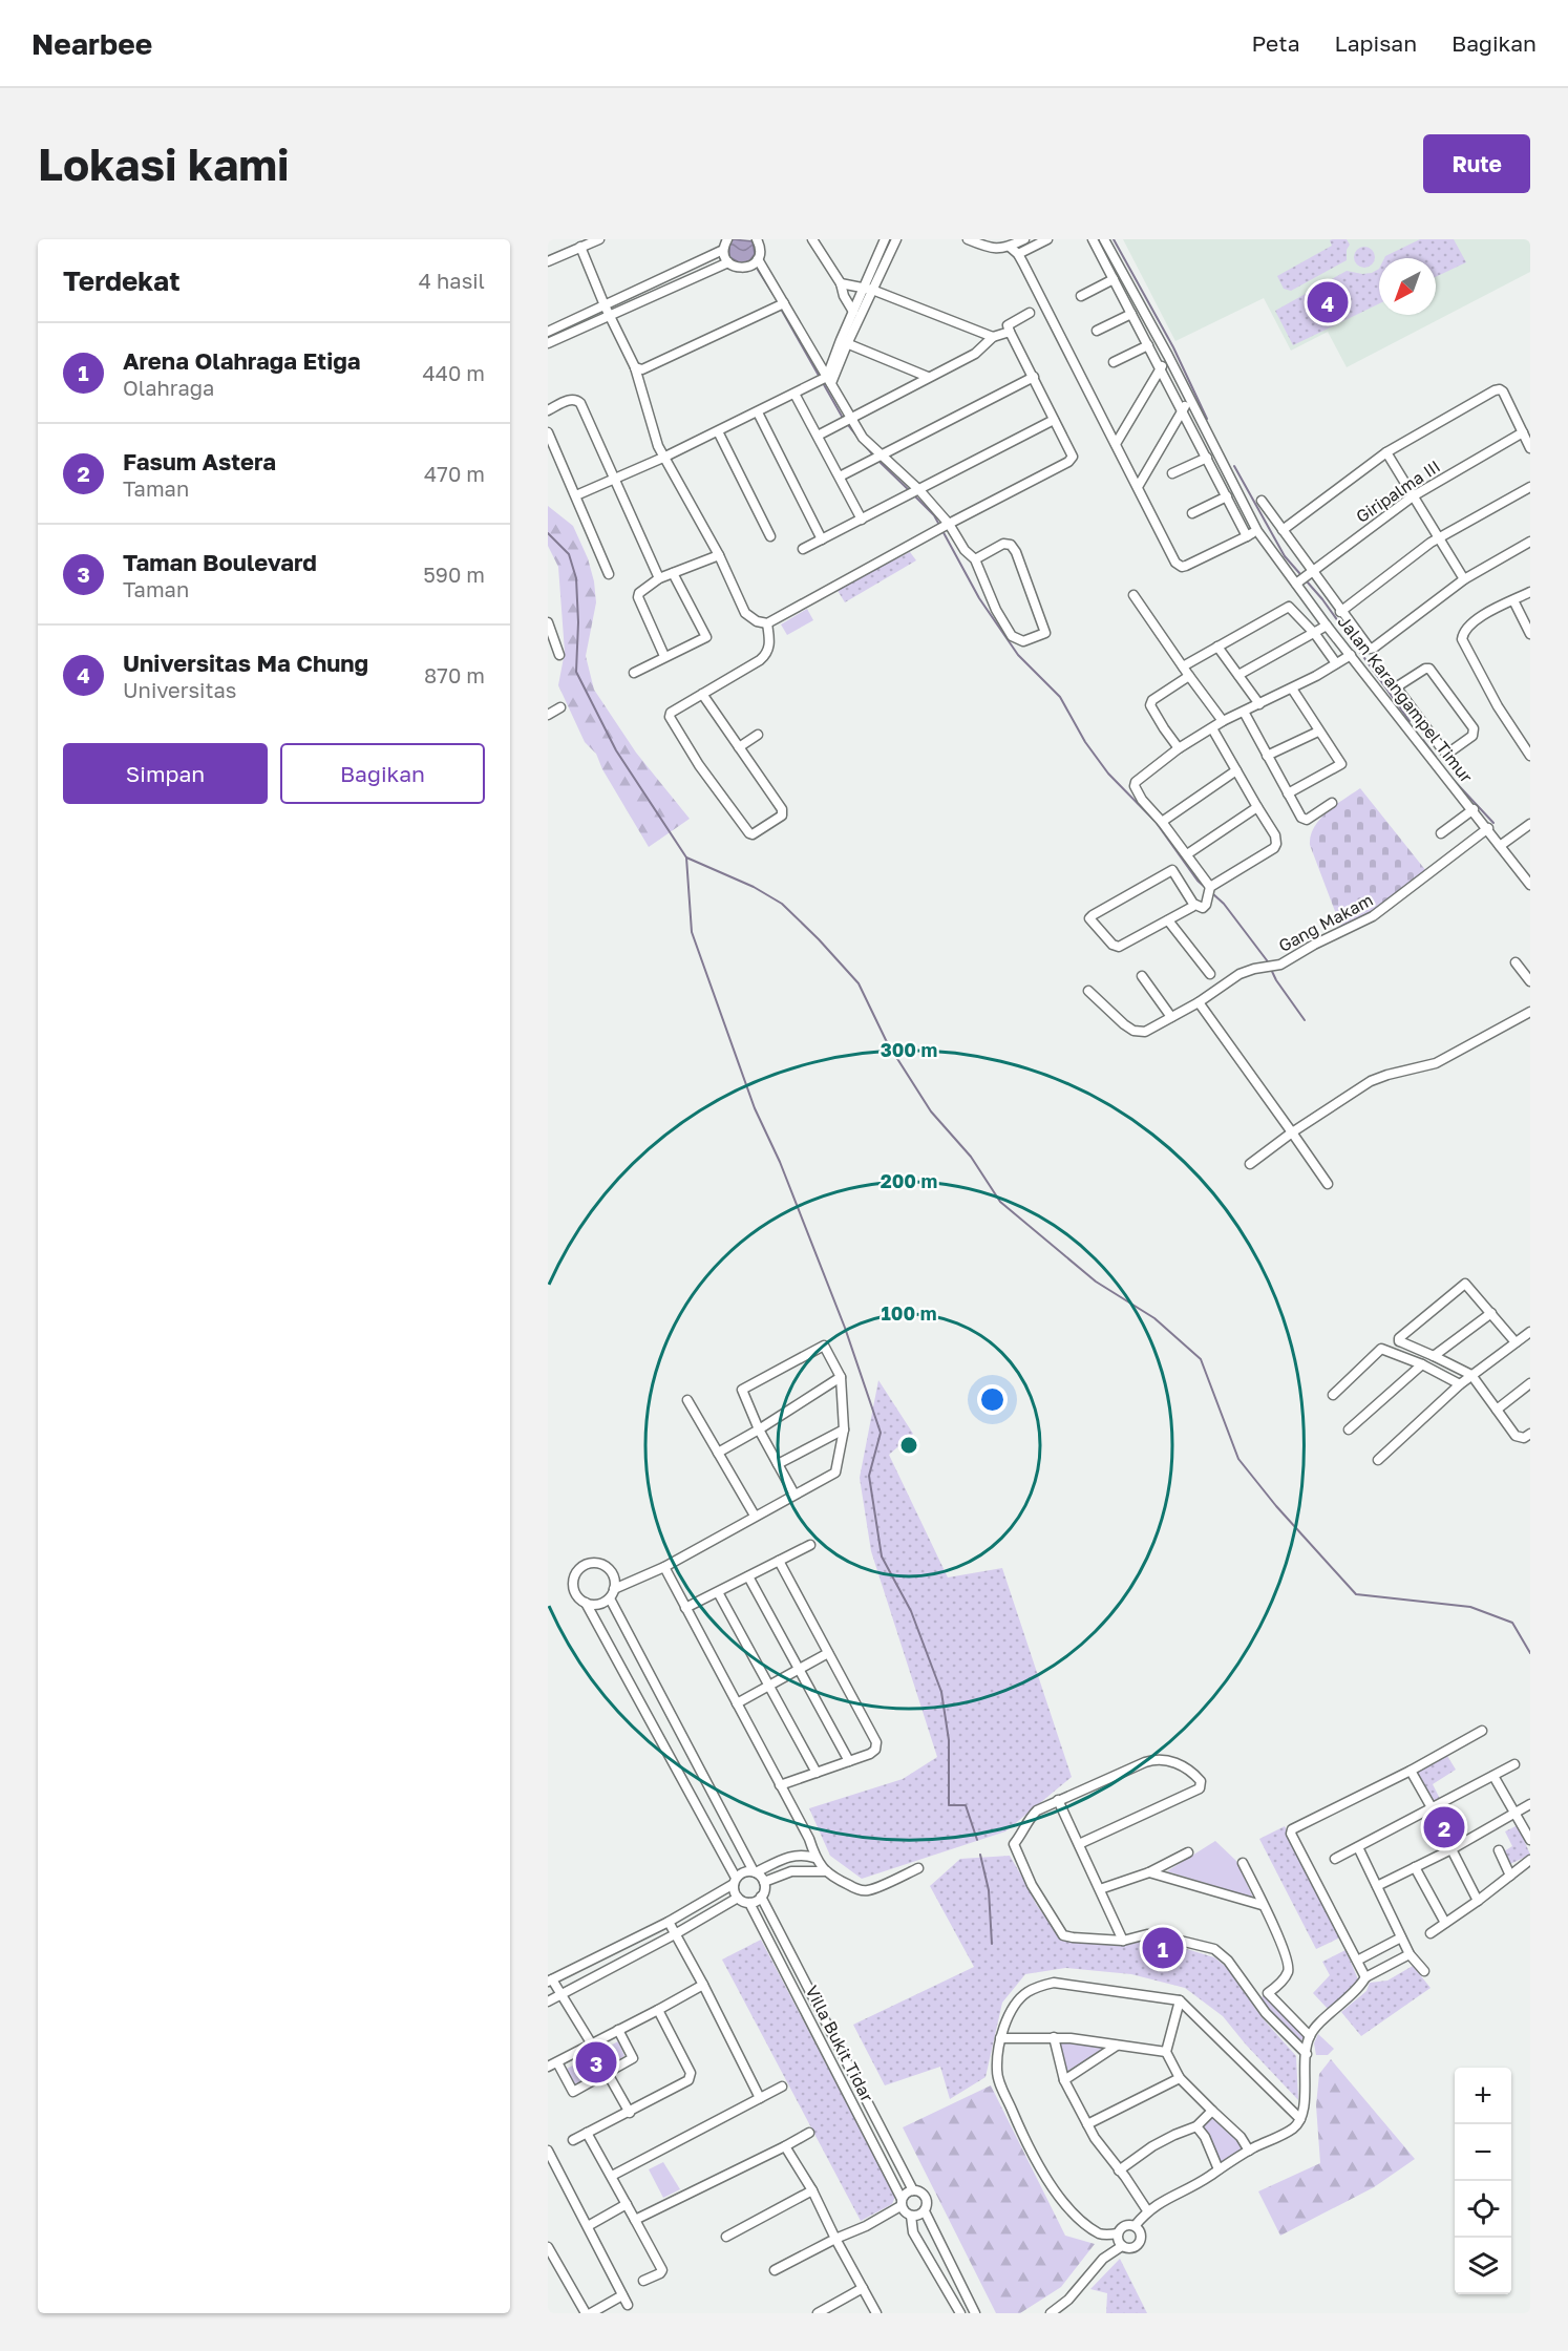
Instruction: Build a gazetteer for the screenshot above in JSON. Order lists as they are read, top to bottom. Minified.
{"streets":{"street":["Giripalma III","Jalan Karangampel Timur","Gang Makam","Villa Bukit Tidar"]},"crossings":[["Giripalma III","Jalan Karangampel Timur"],["Jalan Karangampel Timur","Gang Makam"]],"north":"bottom left","page":{"header":"Nearbee","nav":["Peta","Lapisan","Bagikan"],"buttons":["Rute",["Simpan","Bagikan"]],"title":"Lokasi kami","heading":["Terdekat","4 hasil"],"pins":["4","2","1","3"],"list":[{"mark":"1","name":"Arena Olahraga Etiga","note":"Olahraga","value":"440 m"},{"mark":"2","name":"Fasum Astera","note":"Taman","value":"470 m"},{"mark":"3","name":"Taman Boulevard","note":"Taman","value":"590 m"},{"mark":"4","name":"Universitas Ma Chung","note":"Universitas","value":"870 m"}],"map_buttons":["+","−"]},"rings":["300 m","200 m","100 m"]}
